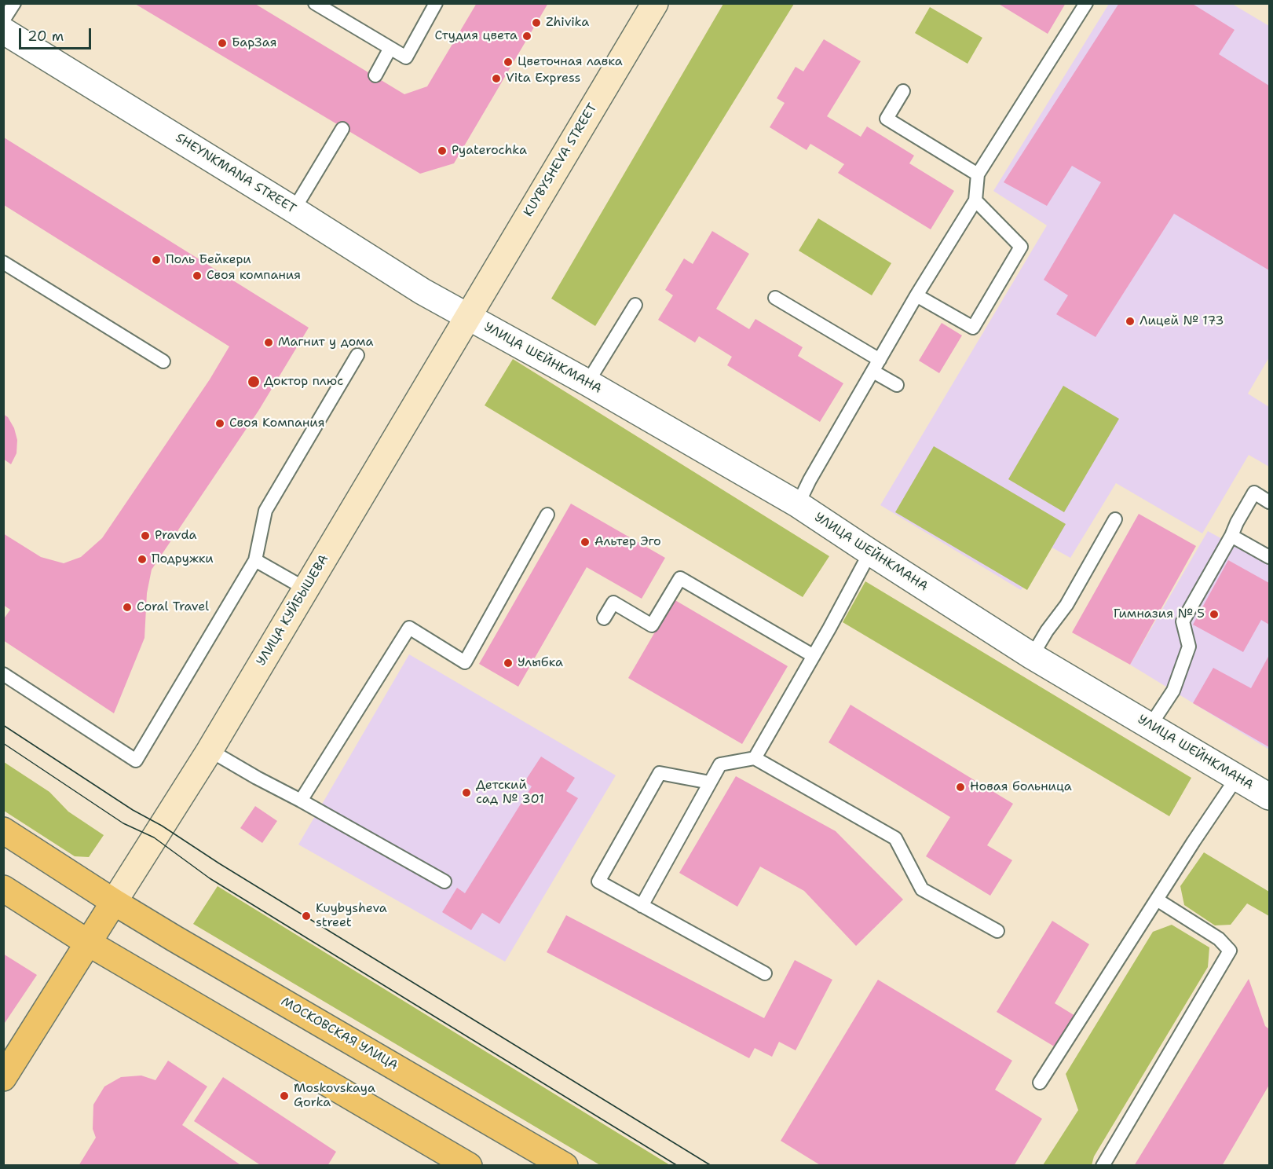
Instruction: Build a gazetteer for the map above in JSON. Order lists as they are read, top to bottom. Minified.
{"streets":{"main road":["KUYBYSHEVA STREET","УЛИЦА КУЙБЫШЕВА","МОСКОВСКАЯ УЛИЦА"],"street":["SHEYNKMANA STREET","УЛИЦА ШЕЙНКМАНА"]},"crossings":[["KUYBYSHEVA STREET","SHEYNKMANA STREET"],["KUYBYSHEVA STREET","УЛИЦА ШЕЙНКМАНА"],["KUYBYSHEVA STREET","УЛИЦА КУЙБЫШЕВА"],["SHEYNKMANA STREET","УЛИЦА ШЕЙНКМАНА"],["SHEYNKMANA STREET","УЛИЦА КУЙБЫШЕВА"],["УЛИЦА ШЕЙНКМАНА","УЛИЦА КУЙБЫШЕВА"],["УЛИЦА КУЙБЫШЕВА","МОСКОВСКАЯ УЛИЦА"]],"places":["Zhivika","Студия цвета","БарЗая","Цветочная лавка","Vita Express","Pyaterochka","Поль Бейкери","Своя компания","Лицей № 173","Магнит у дома","Доктор плюс","Своя Компания","Pravda","Альтер Эго","Подружки","Coral Travel","Гимназия № 5","Улыбка","Новая больница","Детский сад № 301","Kuybysheva street","Moskovskaya Gorka"],"scale_bar":"20 m"}
